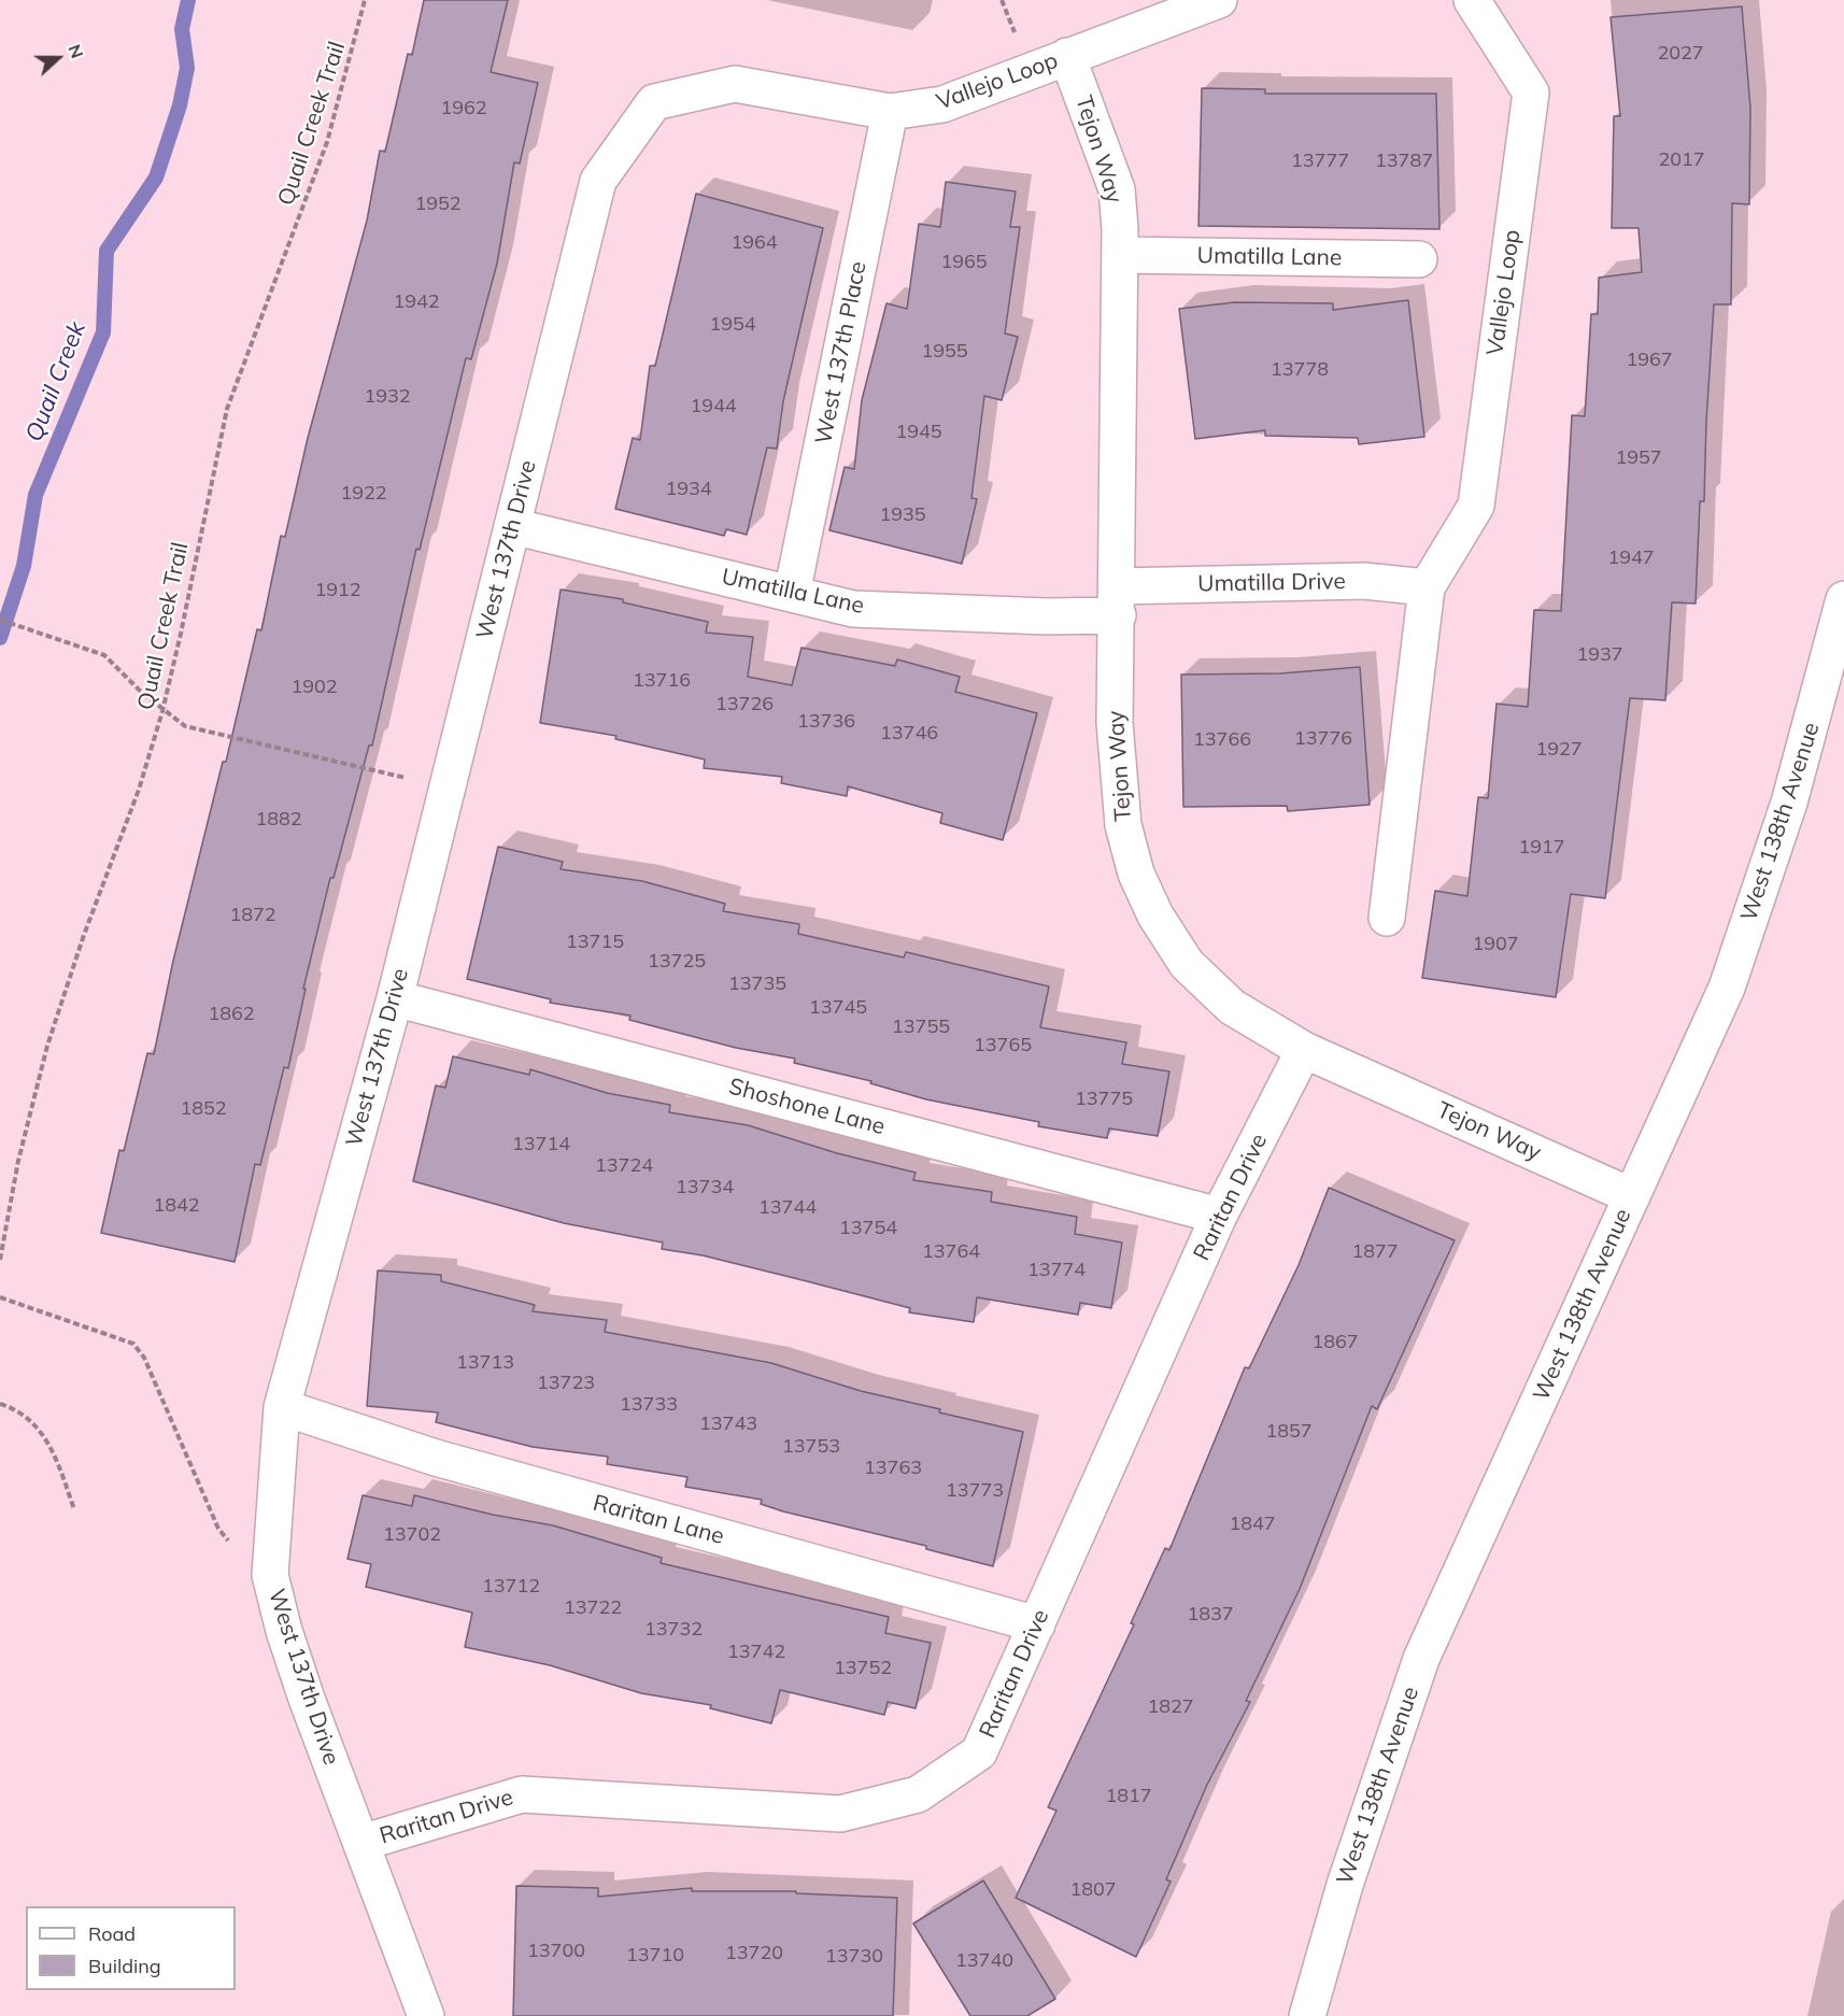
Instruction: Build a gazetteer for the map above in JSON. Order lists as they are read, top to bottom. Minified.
{"streets":{"street":["Vallejo Loop","Tejon Way","Umatilla Lane","West 137th Place","West 137th Drive","Umatilla Drive","West 138th Avenue","Shoshone Lane","Raritan Drive","Raritan Lane"],"path":["Quail Creek Trail"]},"crossings":[["Vallejo Loop","Tejon Way"],["Vallejo Loop","West 137th Place"],["Vallejo Loop","West 137th Drive"],["Vallejo Loop","Umatilla Drive"],["Tejon Way","Umatilla Lane"],["Tejon Way","Umatilla Drive"],["Tejon Way","West 138th Avenue"],["Tejon Way","Raritan Drive"],["Umatilla Lane","West 137th Place"],["Umatilla Lane","West 137th Drive"],["Umatilla Lane","Umatilla Drive"],["West 137th Drive","Shoshone Lane"],["West 137th Drive","Raritan Drive"],["West 137th Drive","Raritan Lane"],["Shoshone Lane","Raritan Drive"],["Raritan Drive","Raritan Lane"]],"water":["Quail Creek"],"house_numbers":["2027","1962","2017","13777","13787","1952","1964","1965","1942","1954","1955","1967","13778","1932","1944","1945","1957","1934","1922","1935","1947","1912","1937","13716","1902","13726","13736","13746","13776","13766","1927","1882","1917","1872","13715","1907","13725","13735","13745","1862","13755","13765","13775","1852","13714","13724","13734","1842","13744","13754","13764","1877","13774","1867","13713","13723","13733","13743","1857","13753","13763","13773","1847","13702","13712","13722","1837","13732","13742","13752","1827","1817","1807","13700","13720","13710","13730","13740"],"legend":["Road","Building"],"north":"right"}
